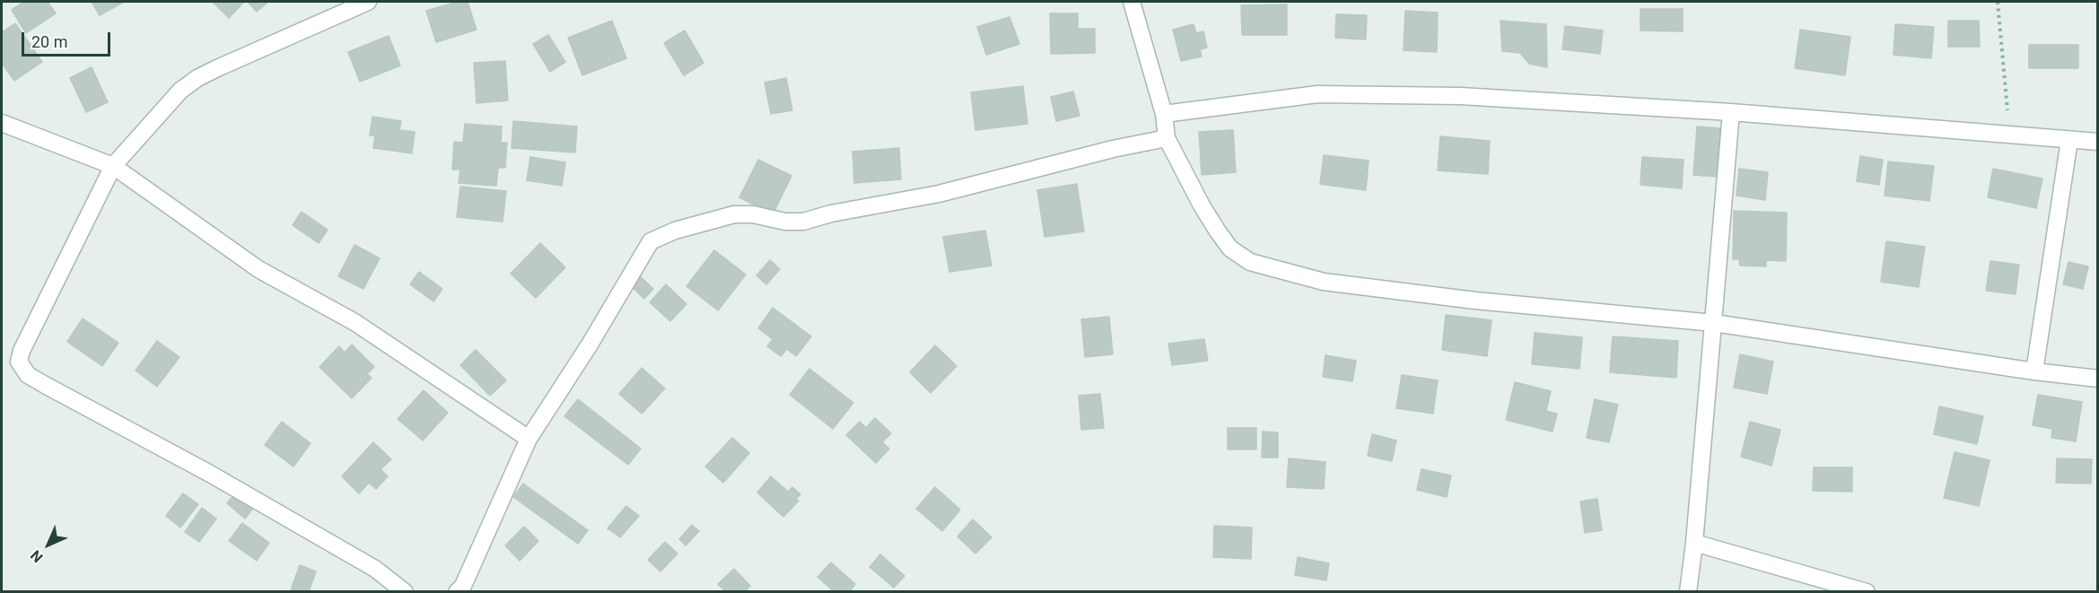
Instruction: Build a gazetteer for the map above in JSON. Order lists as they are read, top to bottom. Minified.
{"scale_bar":"20 m","north":"bottom left"}
